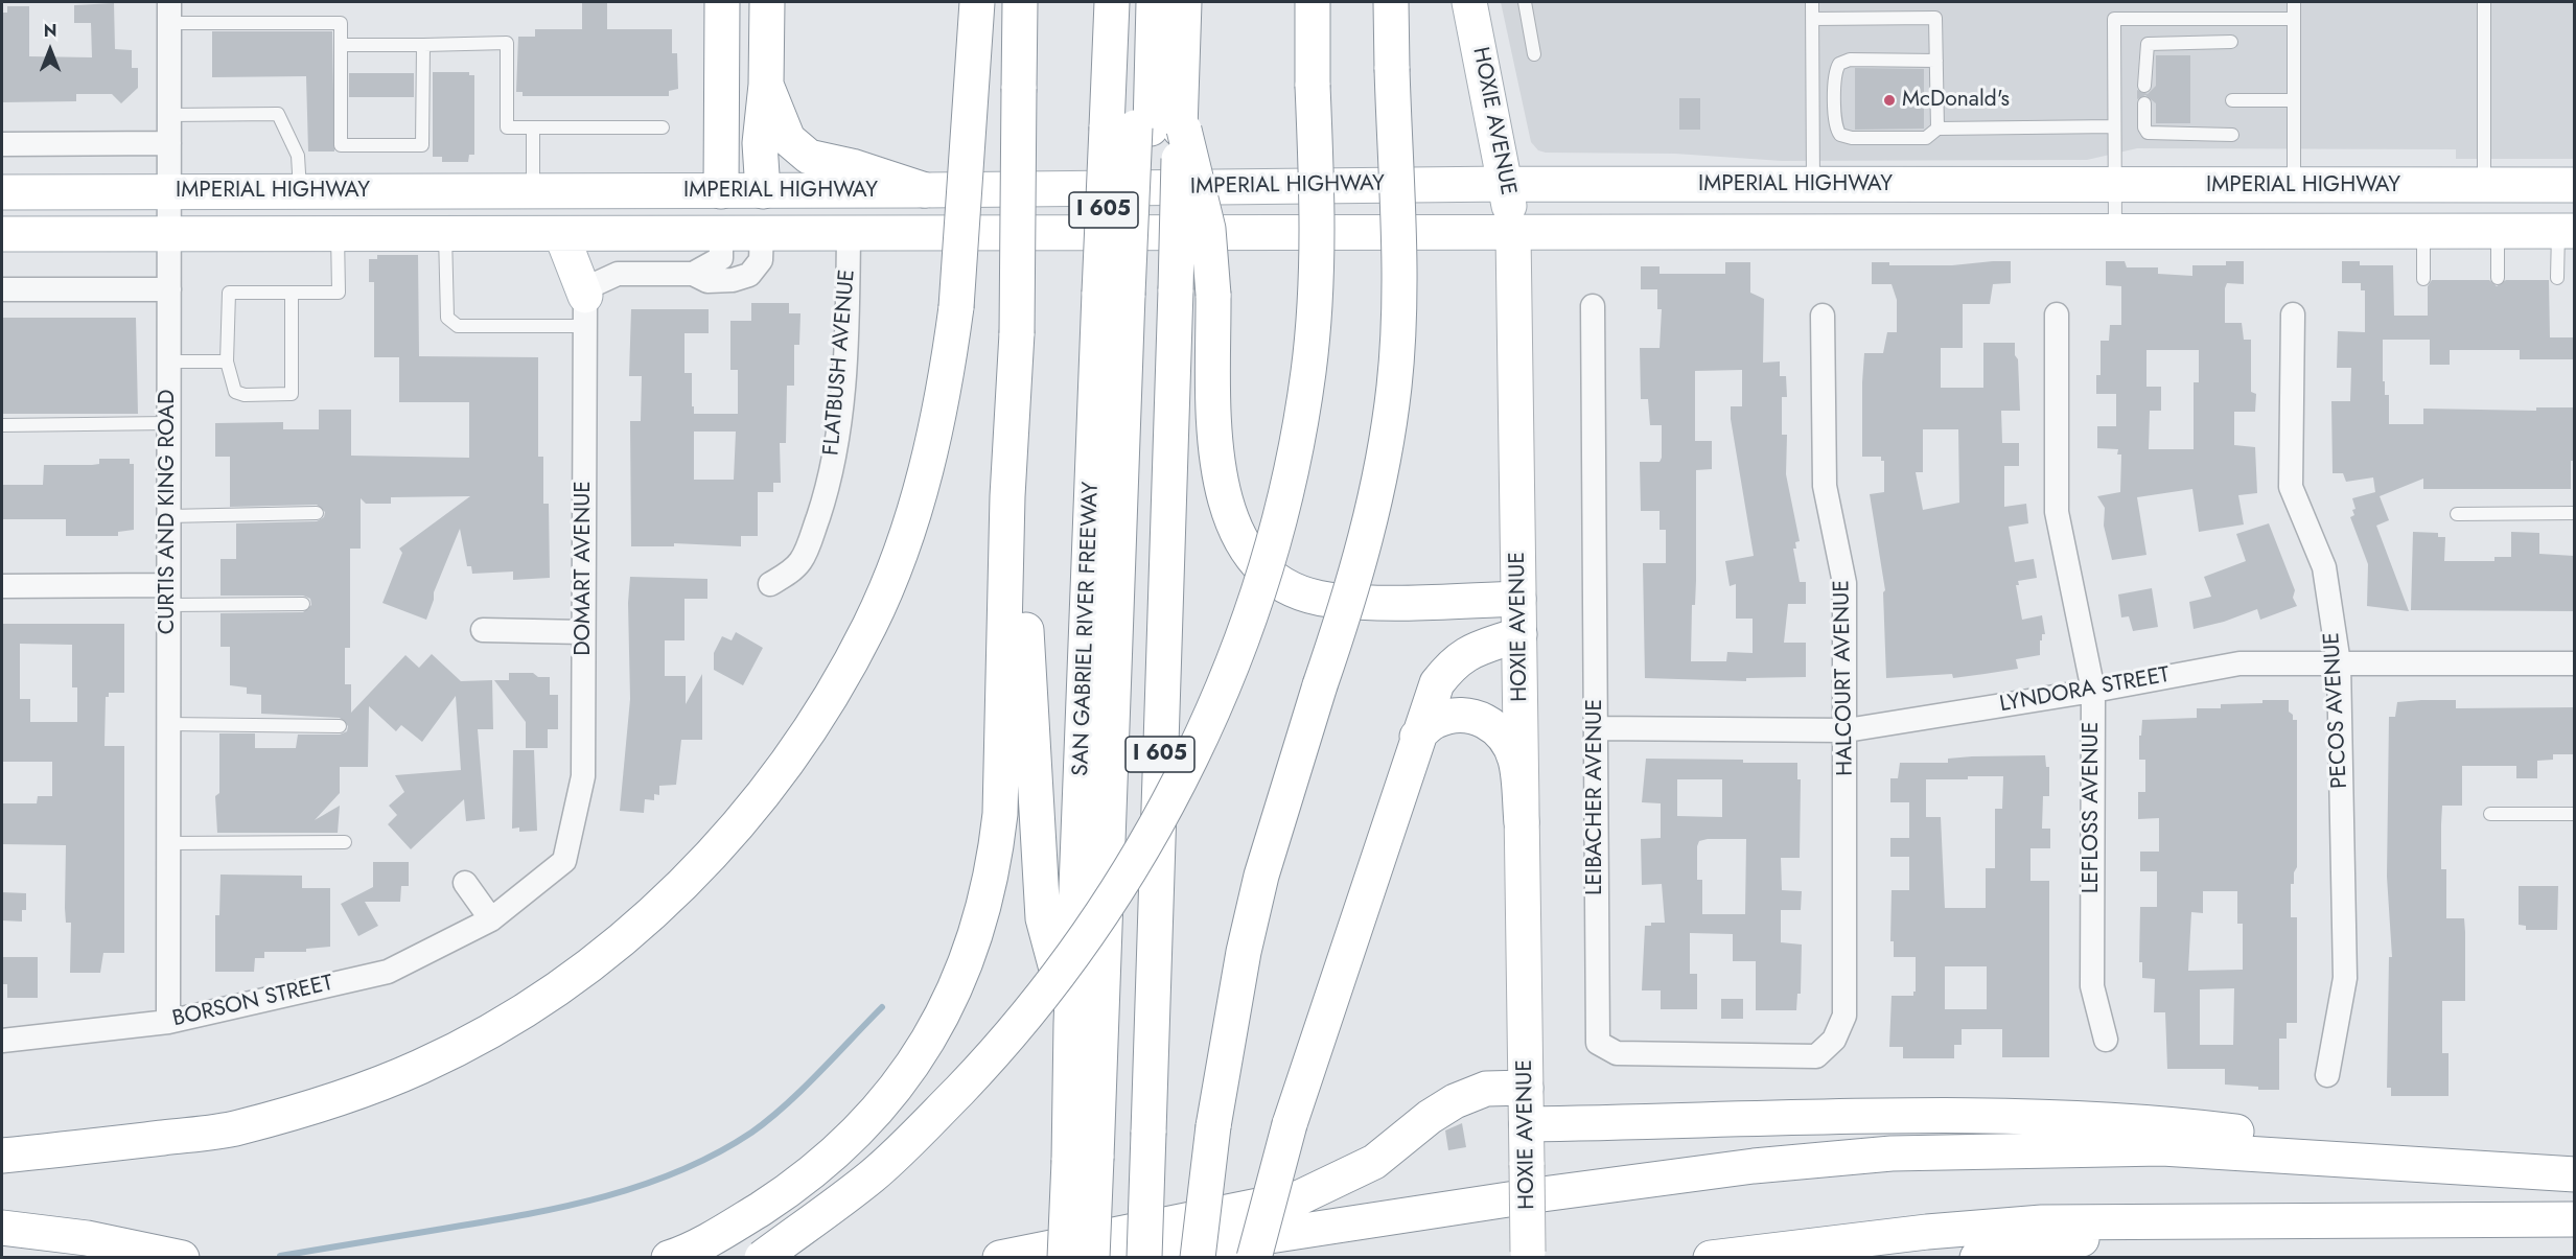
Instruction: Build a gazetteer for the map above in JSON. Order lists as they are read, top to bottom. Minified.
{"streets":{"main road":["HOXIE AVENUE","IMPERIAL HIGHWAY","I 605","SAN GABRIEL RIVER FREEWAY"],"street":["FLATBUSH AVENUE","CURTIS AND KING ROAD","DOMART AVENUE","HALCOURT AVENUE","LYNDORA STREET","PECOS AVENUE","LEIBACHER AVENUE","LEFLOSS AVENUE","BORSON STREET"]},"crossings":[["HOXIE AVENUE","IMPERIAL HIGHWAY"],["IMPERIAL HIGHWAY","FLATBUSH AVENUE"],["IMPERIAL HIGHWAY","CURTIS AND KING ROAD"],["CURTIS AND KING ROAD","BORSON STREET"],["DOMART AVENUE","BORSON STREET"],["HALCOURT AVENUE","LYNDORA STREET"],["HALCOURT AVENUE","LEIBACHER AVENUE"],["LYNDORA STREET","PECOS AVENUE"],["LYNDORA STREET","LEIBACHER AVENUE"],["LYNDORA STREET","LEFLOSS AVENUE"]],"places":["McDonald's"],"north":"top"}
